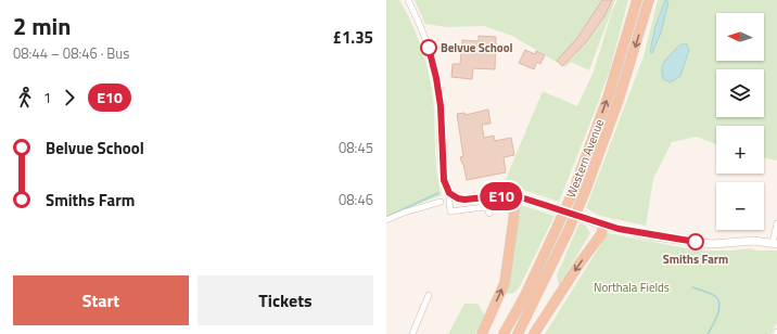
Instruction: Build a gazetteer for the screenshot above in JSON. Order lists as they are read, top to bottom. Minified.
{"streets":{"highway":["Western Avenue"]},"parks":["Northala Fields"],"places":["Belvue School","Smiths Farm"],"lines":["bus line E10"],"north":"left","page":{"heading":["2 min","08:44 – 08:46 · Bus","£1.35"],"on_map":"E10","map_buttons":["+","−"],"legs":["1","E10"],"list":[{"name":"Belvue School","value":"08:45"},{"name":"Smiths Farm","value":"08:46"}],"buttons":["Start","Tickets"]}}
